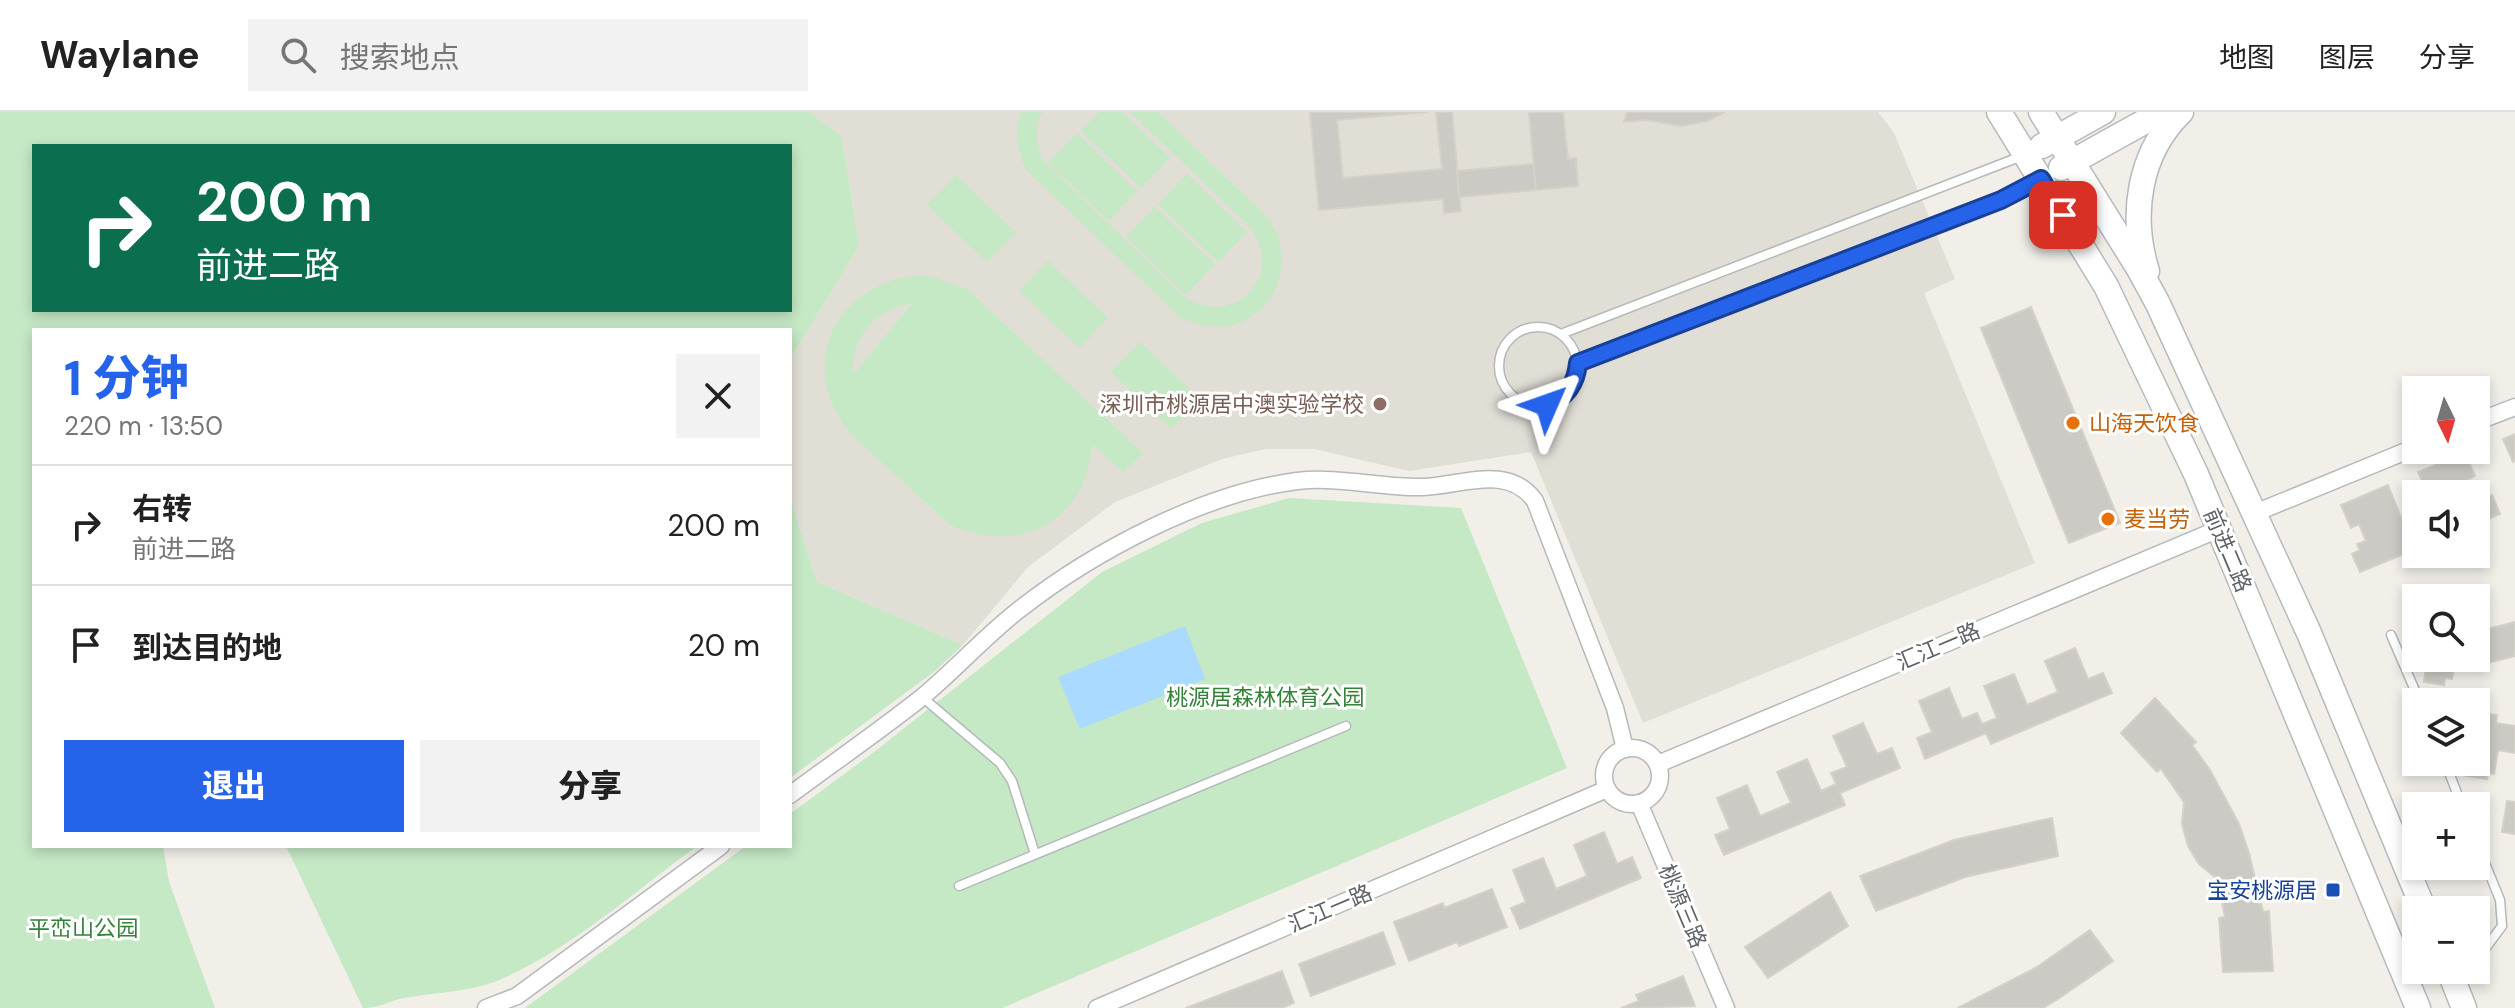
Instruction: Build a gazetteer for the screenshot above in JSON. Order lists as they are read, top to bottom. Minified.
{"streets":{"main road":["前进二路"],"street":["汇江一路","桃源三路"]},"crossings":[["前进二路","汇江一路"],["汇江一路","桃源三路"]],"parks":["桃源居森林体育公园","平峦山公园"],"places":{"other":["深圳市桃源居中澳实验学校","山海天饮食","麦当劳"],"transit":["宝安桃源居"]},"north":"bottom","page":{"header":"Waylane","search":"搜索地点","nav":["地图","图层","分享"],"turn":["200 m","前进二路"],"heading":["1 分钟","220 m · 13:50"],"map_buttons":["+","−"],"list":[{"name":"右转","note":"前进二路","value":"200 m"},{"name":"到达目的地","value":"20 m"}],"buttons":["退出","分享"]}}
